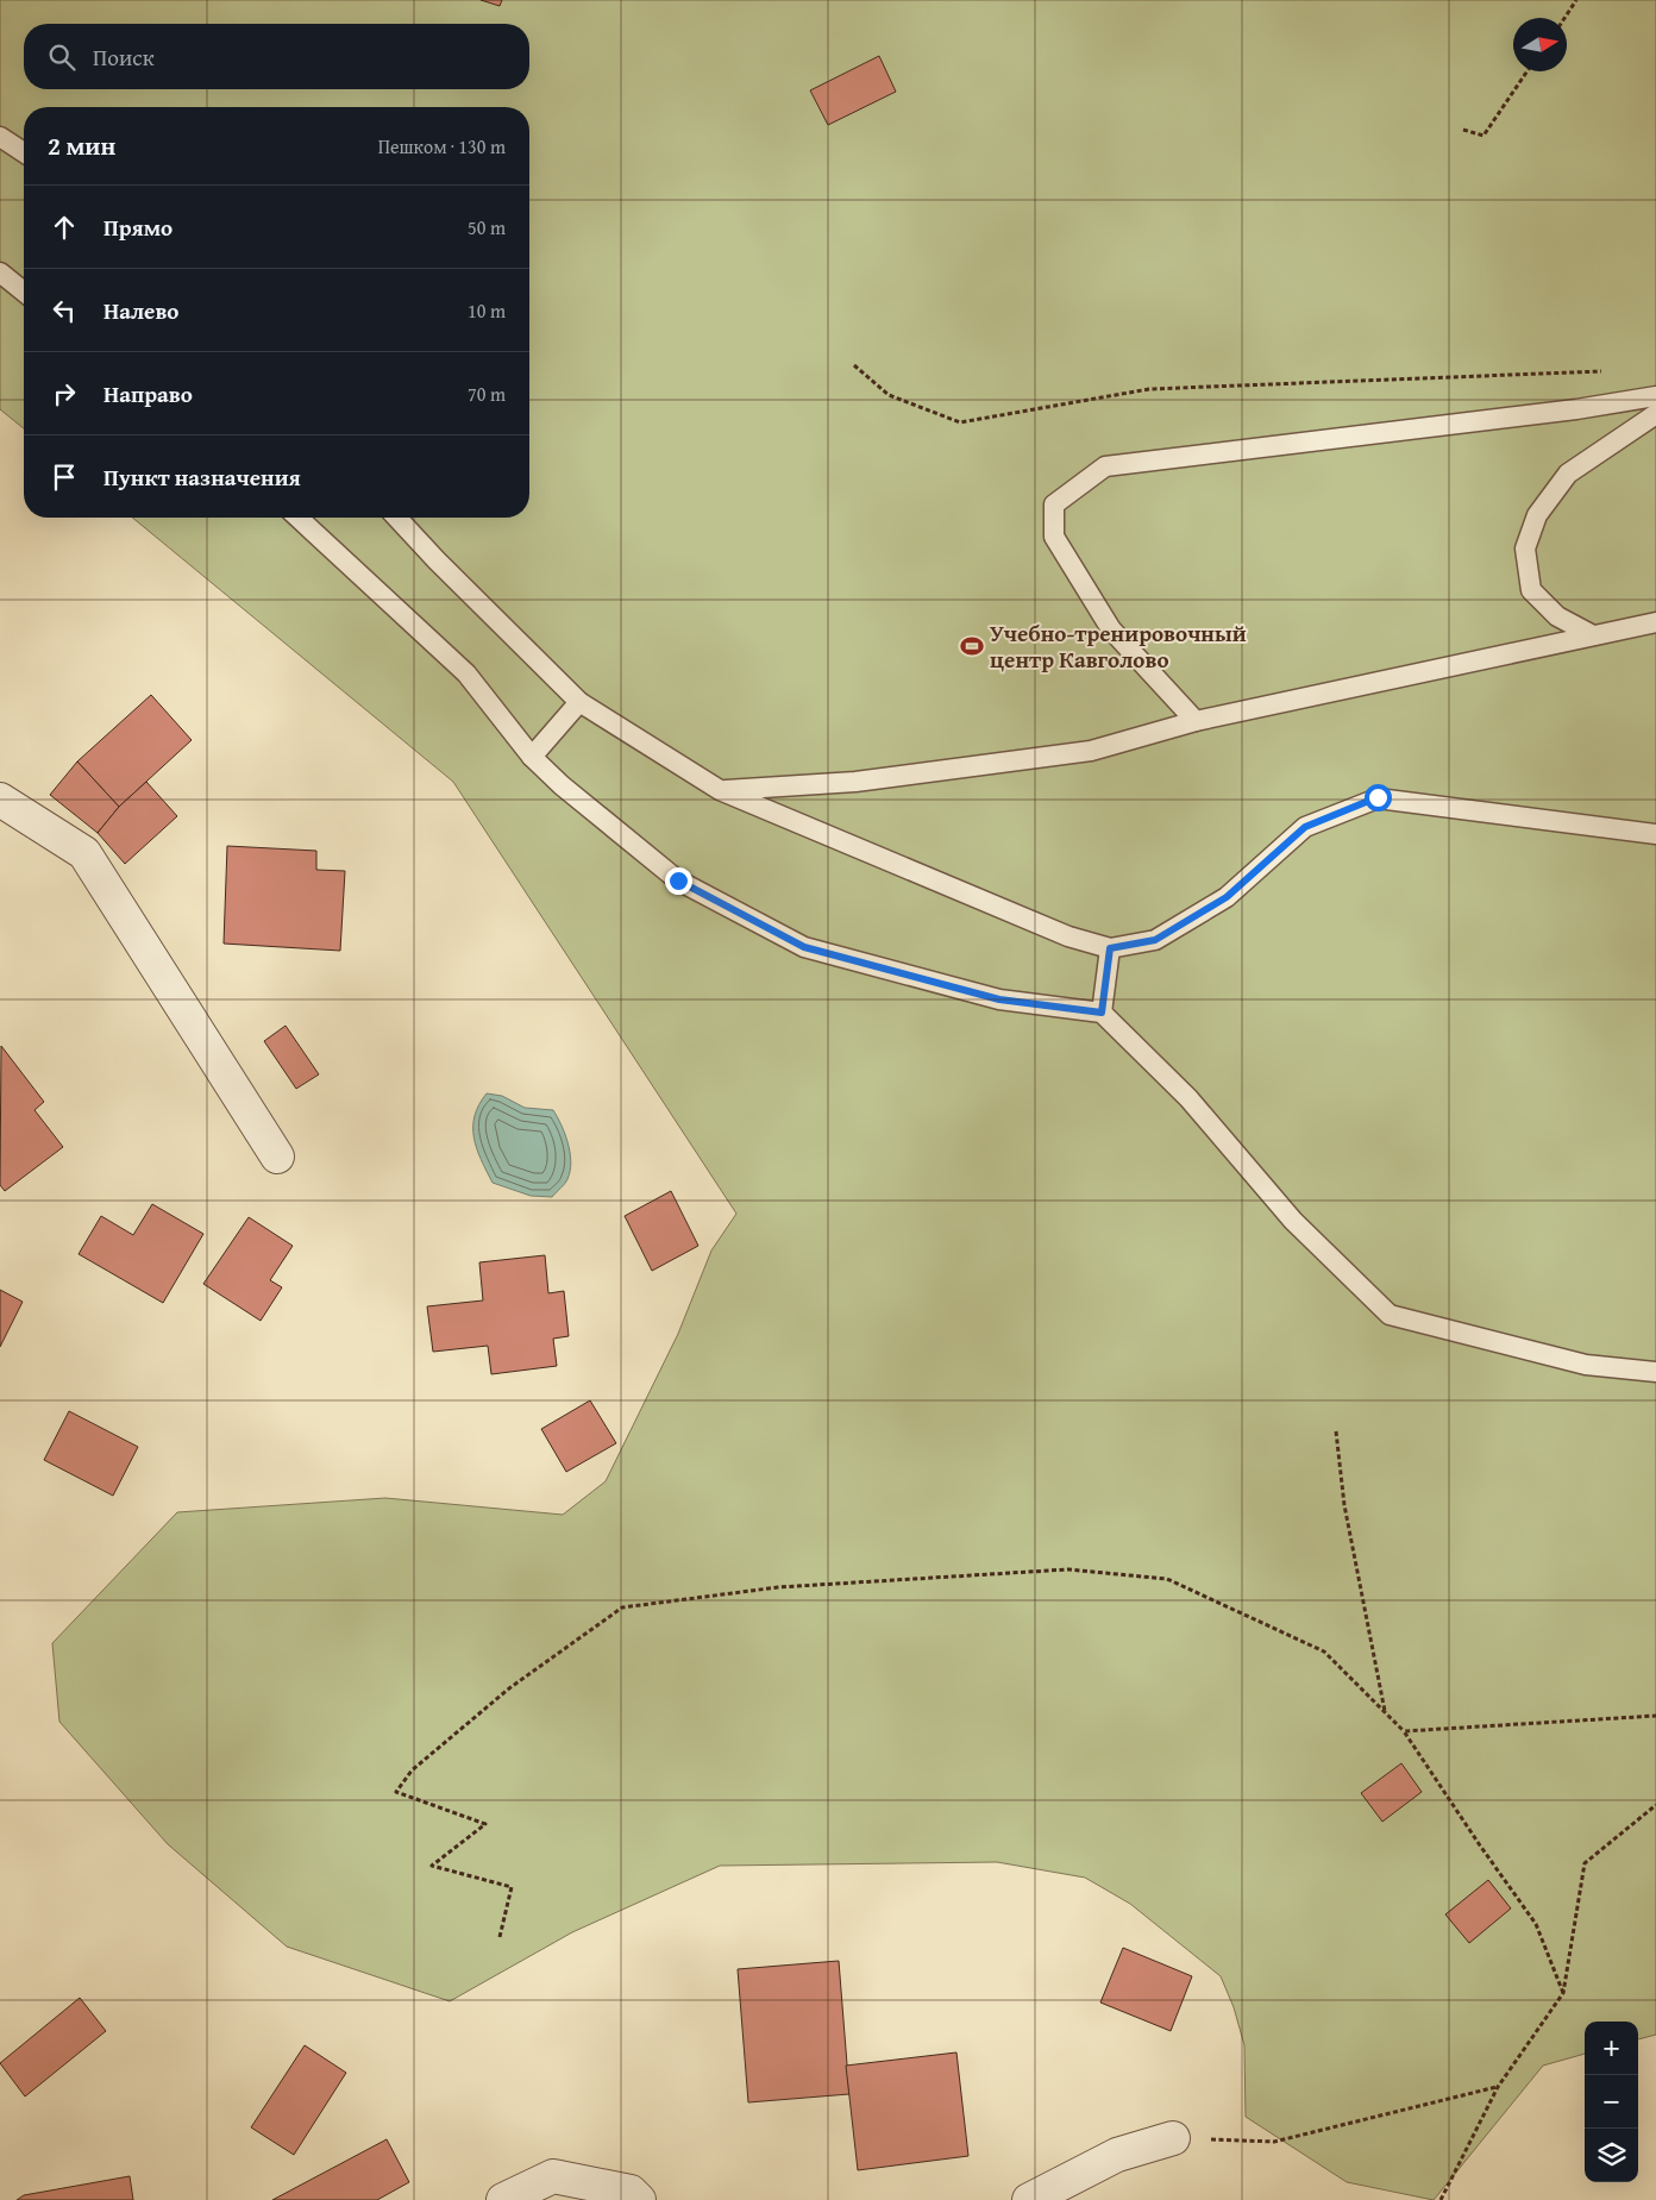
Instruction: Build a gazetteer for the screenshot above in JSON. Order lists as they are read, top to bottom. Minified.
{"places":{"sports":["Учебно-тренировочный центр Кавголово"]},"north":"right","page":{"search":"Поиск","heading":["2 мин","Пешком · 130 m"],"list":[["Прямо","50 m"],["Налево","10 m"],["Направо","70 m"],"Пункт назначения"],"map_buttons":["+","−"]}}
